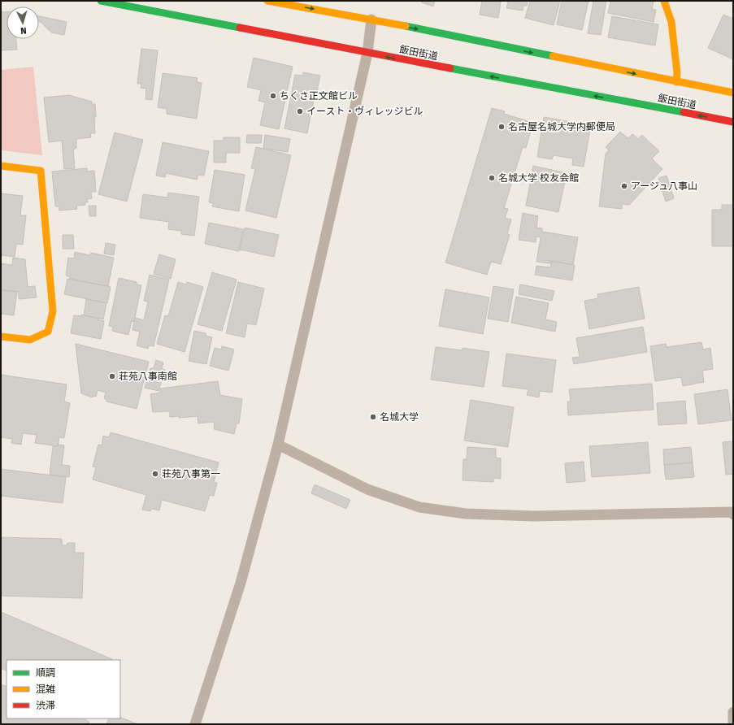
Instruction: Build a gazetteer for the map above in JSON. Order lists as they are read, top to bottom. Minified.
{"streets":{"main road":["飯田街道"]},"places":["ちくさ正文館ビル","イースト・ヴィレッジビル","名古屋名城大学内郵便局","名城大学 校友会館","アージュ八事山","荘苑八事南館","名城大学","荘苑八事第一"],"legend":["順調","混雑","渋滞"],"north":"bottom"}
